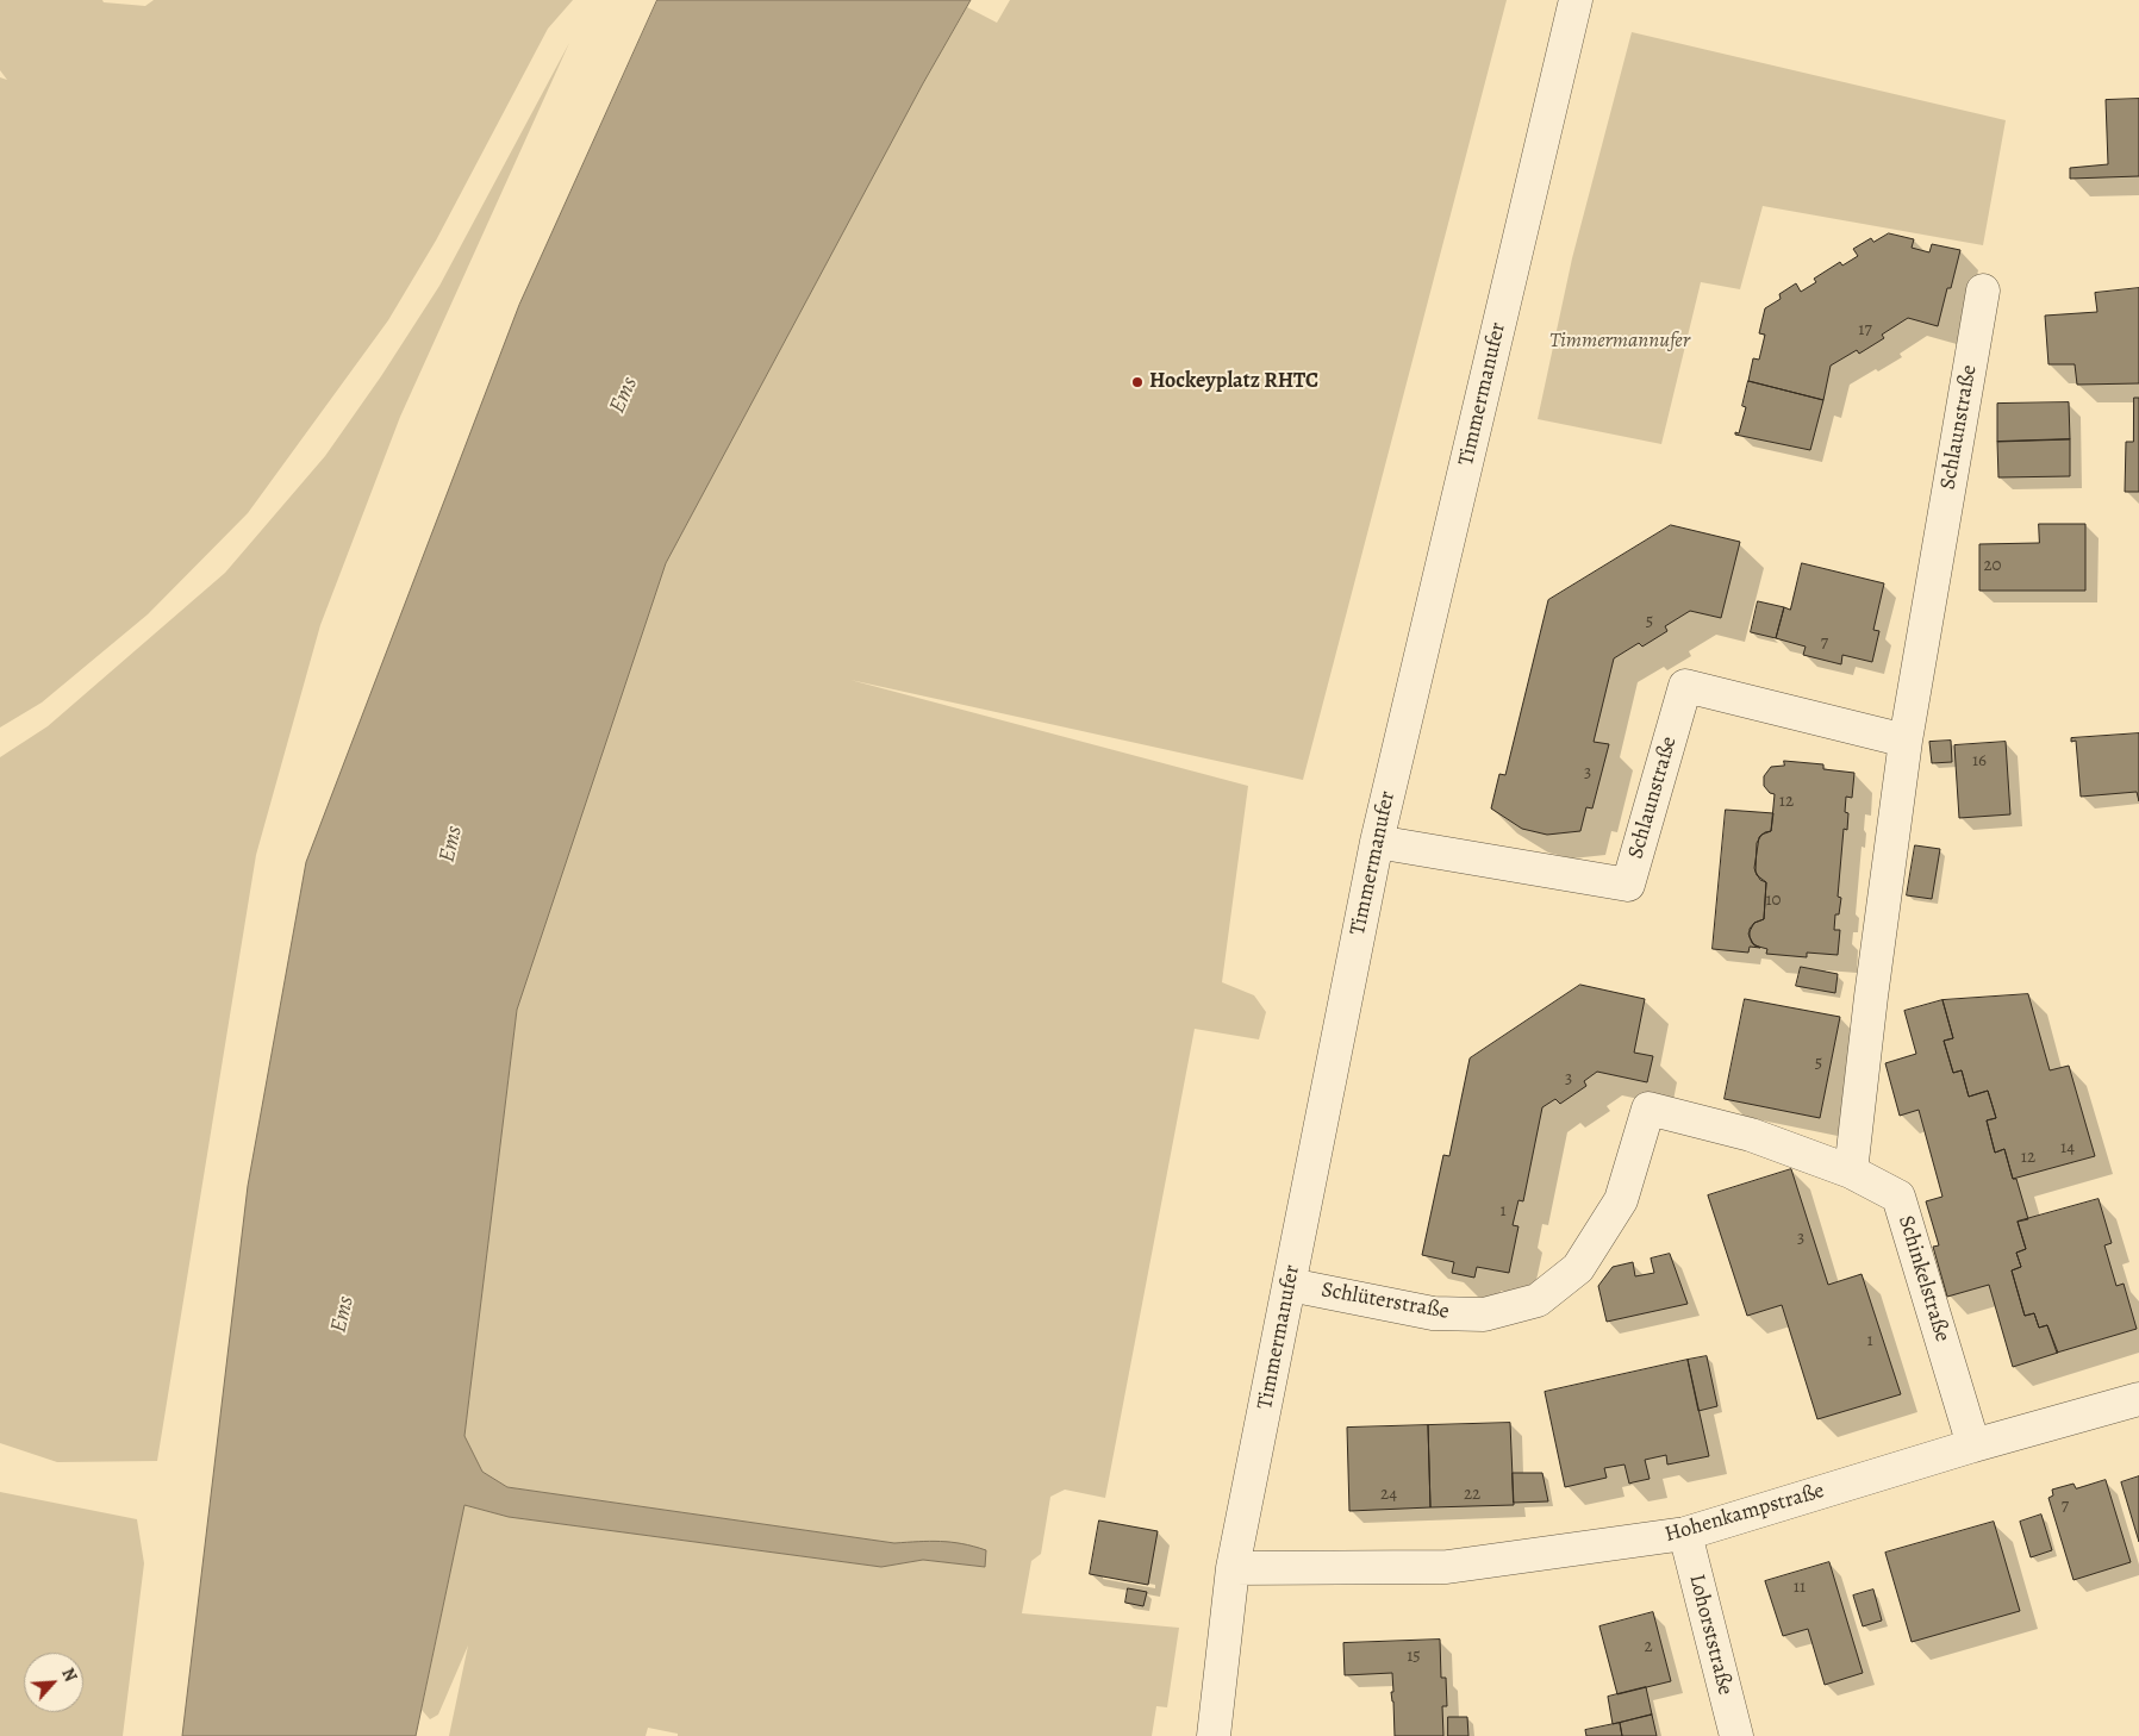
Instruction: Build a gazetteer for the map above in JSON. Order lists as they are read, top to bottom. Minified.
{"streets":{"street":["Timmermanufer","Schlaunstraße","Schinkelstraße","Schlüterstraße","Hohenkampstraße","Lohorststraße"]},"crossings":[["Timmermanufer","Schlaunstraße"],["Timmermanufer","Schlüterstraße"],["Timmermanufer","Hohenkampstraße"],["Schlaunstraße","Schinkelstraße"],["Schinkelstraße","Schlüterstraße"],["Schinkelstraße","Hohenkampstraße"],["Hohenkampstraße","Lohorststraße"]],"water":["Ems"],"parks":["Timmermannufer"],"places":["Hockeyplatz RHTC"],"house_numbers":["17","20","5","7","16","3","12","10","5","3","14","12","1","3","1","24","22","7","11","2","15"],"north":"top right"}
